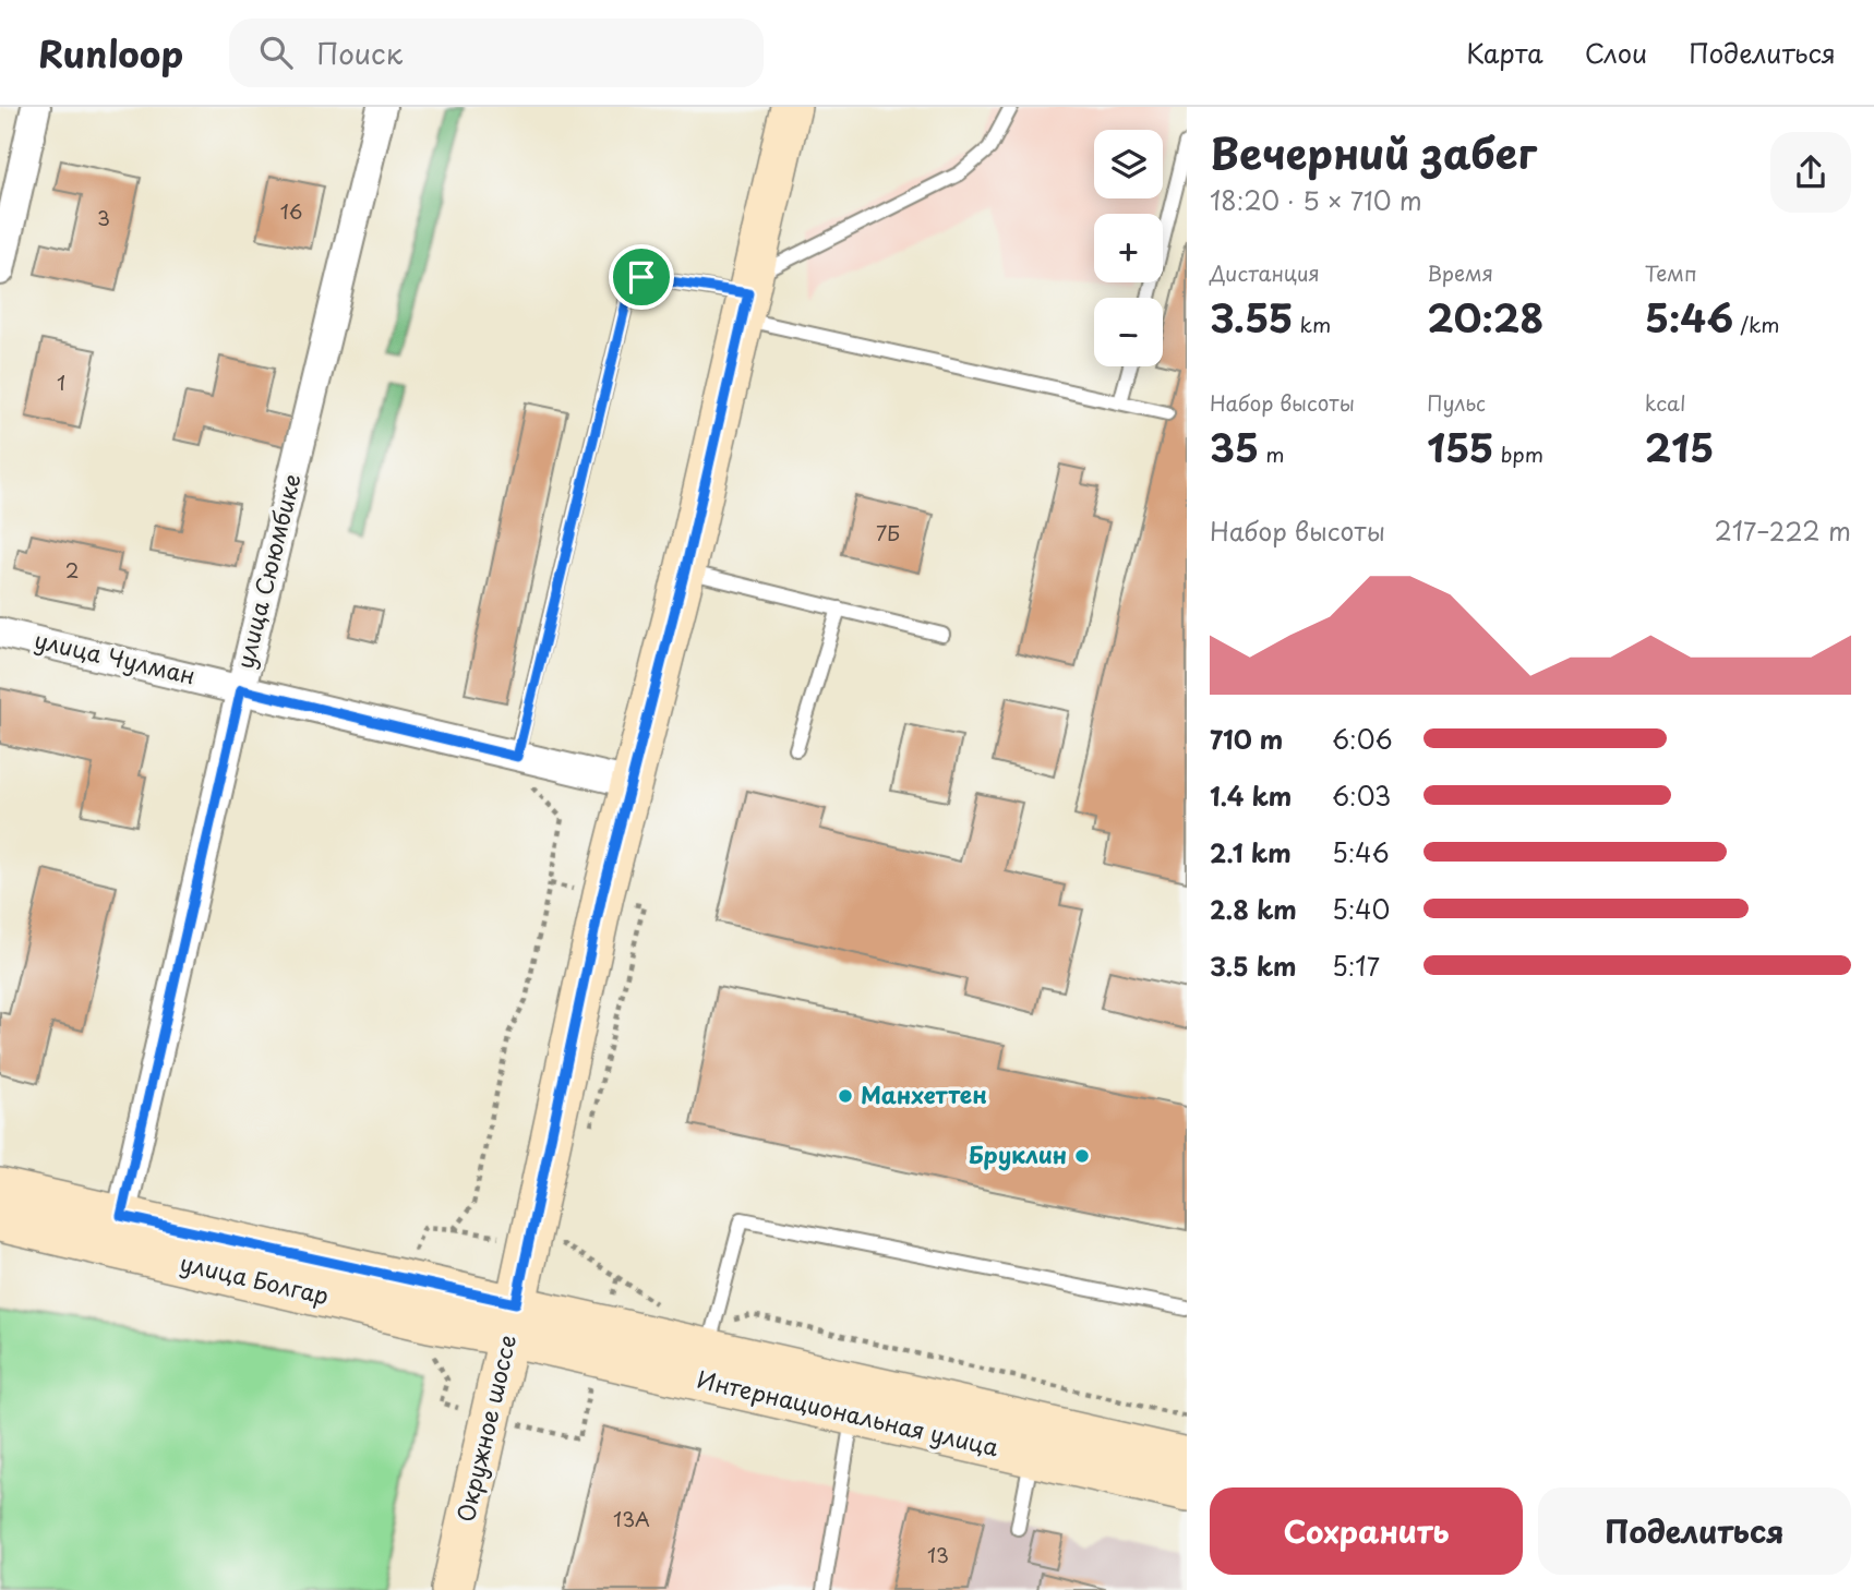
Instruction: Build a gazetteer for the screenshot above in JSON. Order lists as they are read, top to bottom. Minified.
{"streets":{"street":["улица Сююмбике","улица Чулман","улица Болгар","Интернациональная улица","Окружное шоссе"]},"crossings":[["улица Сююмбике","улица Чулман"],["улица Сююмбике","улица Болгар"],["улица Чулман","Окружное шоссе"],["улица Болгар","Интернациональная улица"],["улица Болгар","Окружное шоссе"],["Интернациональная улица","Окружное шоссе"]],"places":["Манхеттен","Бруклин"],"house_numbers":["16","3","1","7Б","2","13А","13"],"page":{"header":"Runloop","search":"Поиск","nav":["Карта","Слои","Поделиться"],"heading":["Вечерний забег","18:20 · 5 × 710 m"],"map_buttons":["+","−"],"stats":[["Дистанция","3.55 km"],["Время","20:28"],["Темп","5:46 /km"],["Набор высоты","35 m"],["Пульс","155 bpm"],["kcal","215"]],"chart":["Набор высоты","217–222 m"],"list":[{"name":"710 m","note":"6:06"},{"name":"1.4 km","note":"6:03"},{"name":"2.1 km","note":"5:46"},{"name":"2.8 km","note":"5:40"},{"name":"3.5 km","note":"5:17"}],"buttons":["Сохранить","Поделиться"]}}
